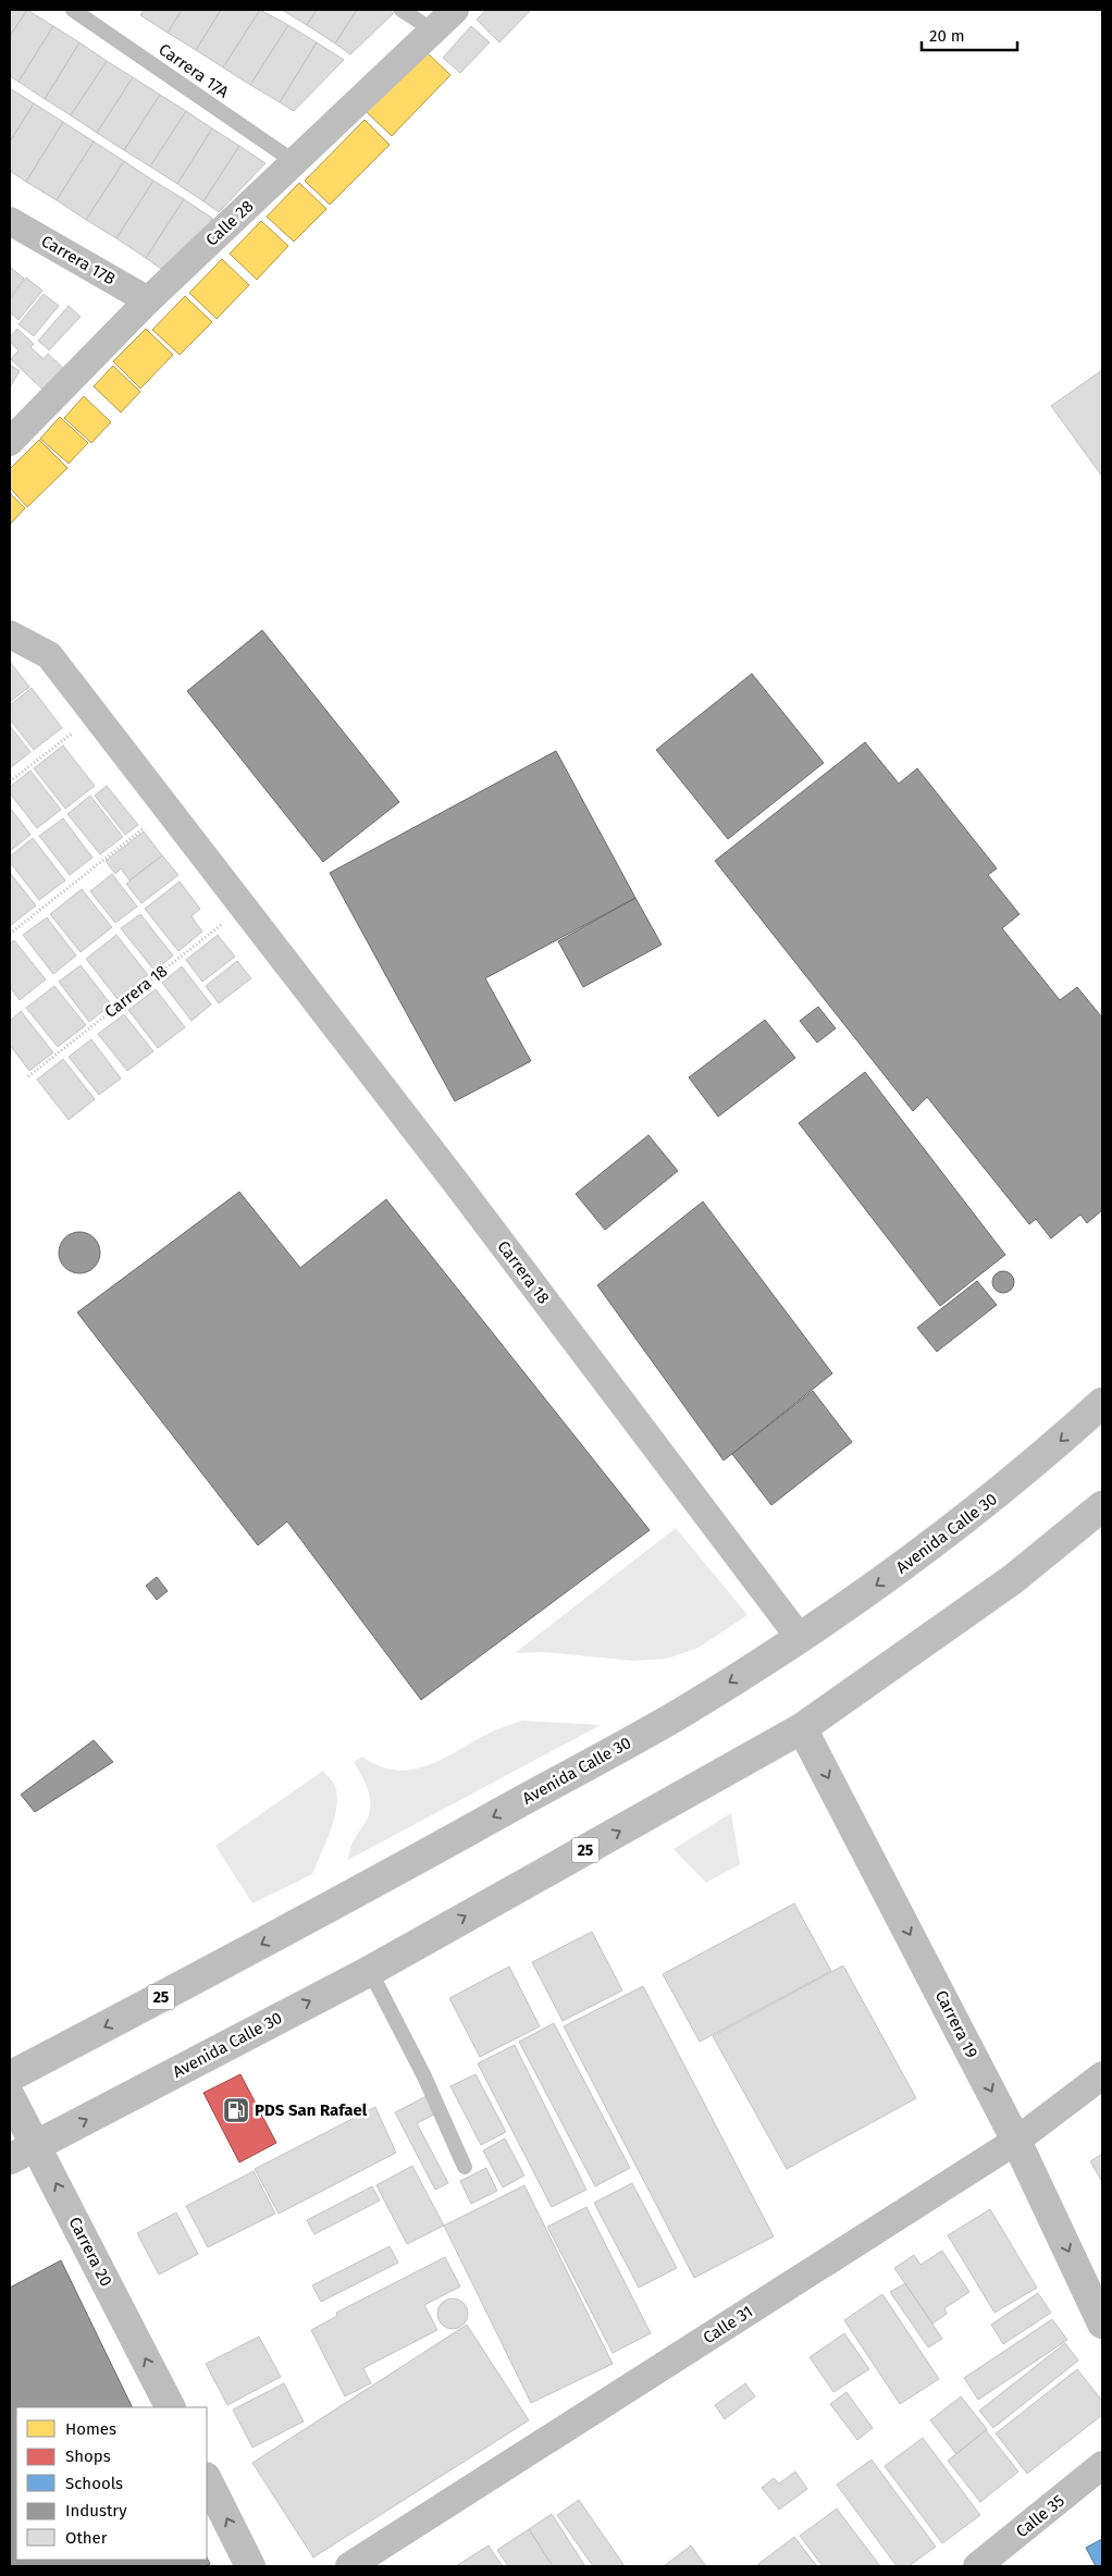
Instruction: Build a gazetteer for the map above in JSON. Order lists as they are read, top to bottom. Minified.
{"streets":{"main road":["Avenida Calle 30","25","Carrera 19","Carrera 20"],"street":["Calle 28","Carrera 17B","Carrera 18","Calle 31","Calle 35"],"lane":["Carrera 17A"]},"crossings":[["Carrera 17A","Calle 28"],["Calle 28","Carrera 17B"],["Carrera 18","Avenida Calle 30"],["Avenida Calle 30","Carrera 19"],["Avenida Calle 30","Carrera 20"],["Carrera 19","Calle 31"]],"one_way":["Carrera 19","Carrera 20"],"places":{"fuel station":["PDS San Rafael"]},"legend":["Homes","Shops","Schools","Industry","Other"],"scale_bar":"20 m"}
